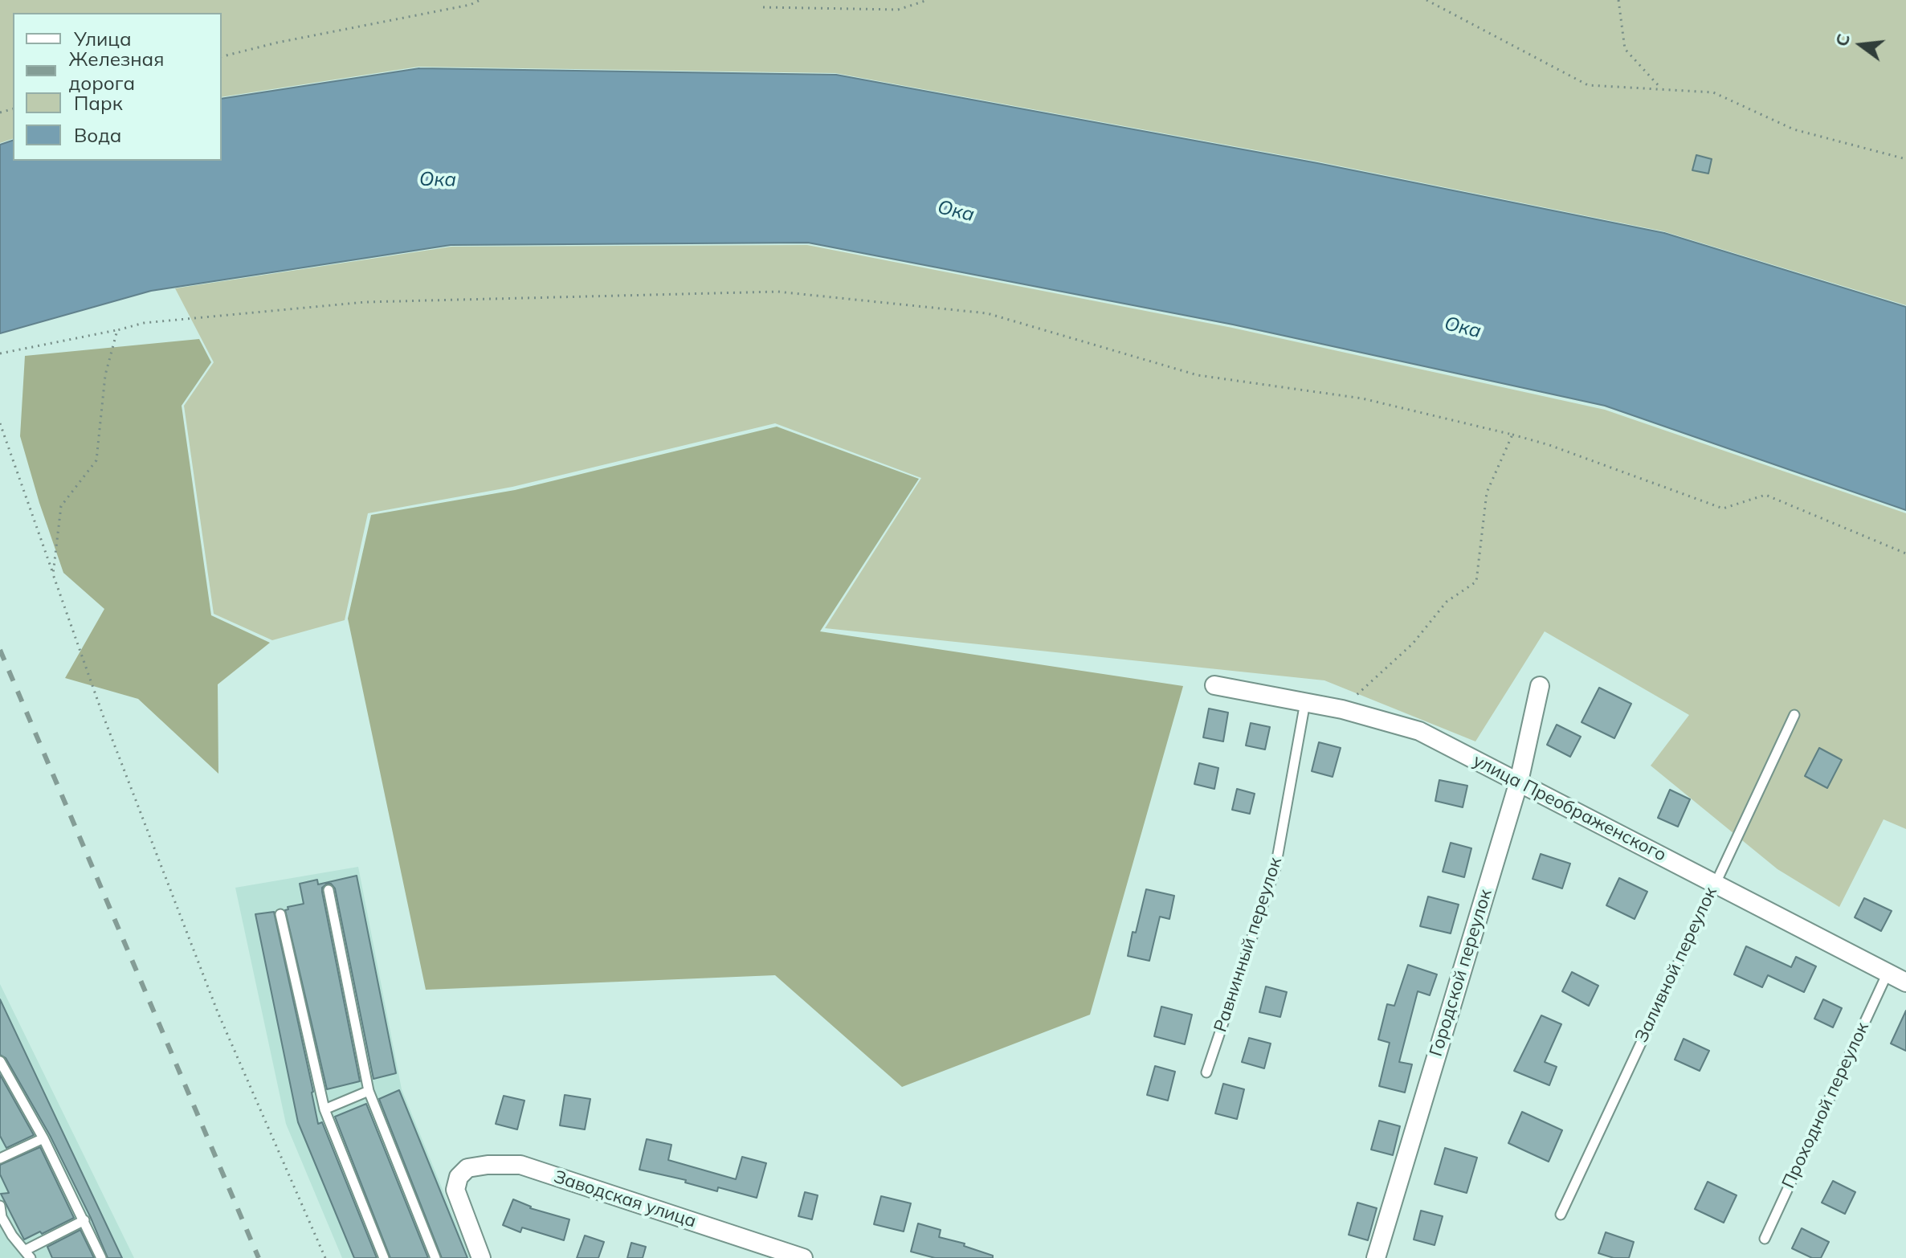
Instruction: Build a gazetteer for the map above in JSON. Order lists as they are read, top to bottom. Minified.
{"streets":{"street":["улица Преображенского","Городской переулок","Заводская улица"],"lane":["Равнинный переулок","Заливной переулок","Проходной переулок"]},"crossings":[["улица Преображенского","Равнинный переулок"],["улица Преображенского","Заливной переулок"],["улица Преображенского","Городской переулок"],["улица Преображенского","Проходной переулок"]],"water":["Ока"],"legend":["Улица","Железная дорога","Парк","Вода"],"north":"left"}
